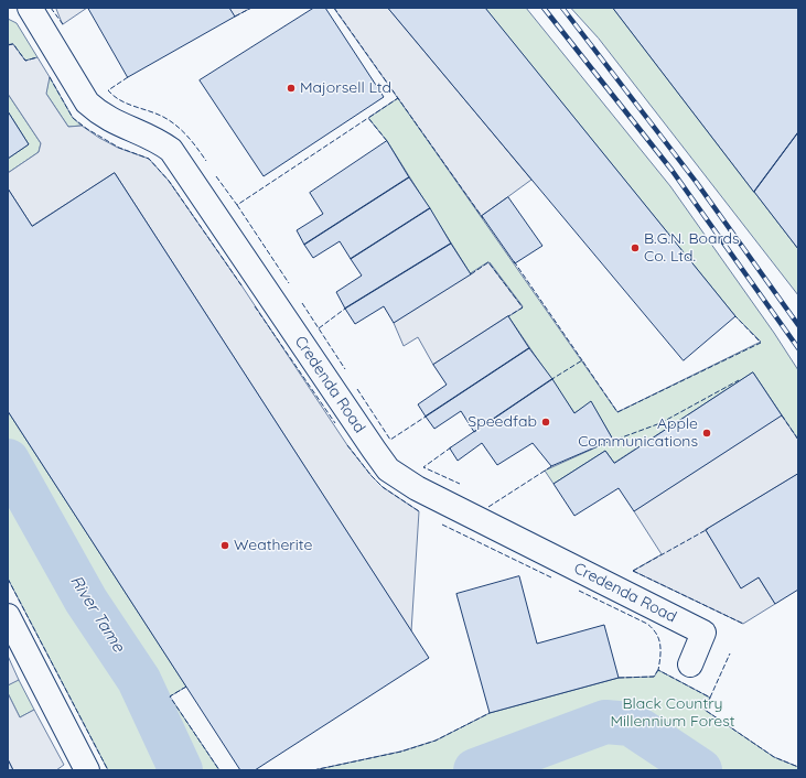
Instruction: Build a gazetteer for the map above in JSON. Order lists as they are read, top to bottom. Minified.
{"streets":{"street":["Credenda Road"]},"water":["River Tame"],"parks":["Black Country Millennium Forest"],"places":["Majorsell Ltd","B.G.N. Boards Co. Ltd.","Speedfab","Apple Communications","Weatherite"]}
